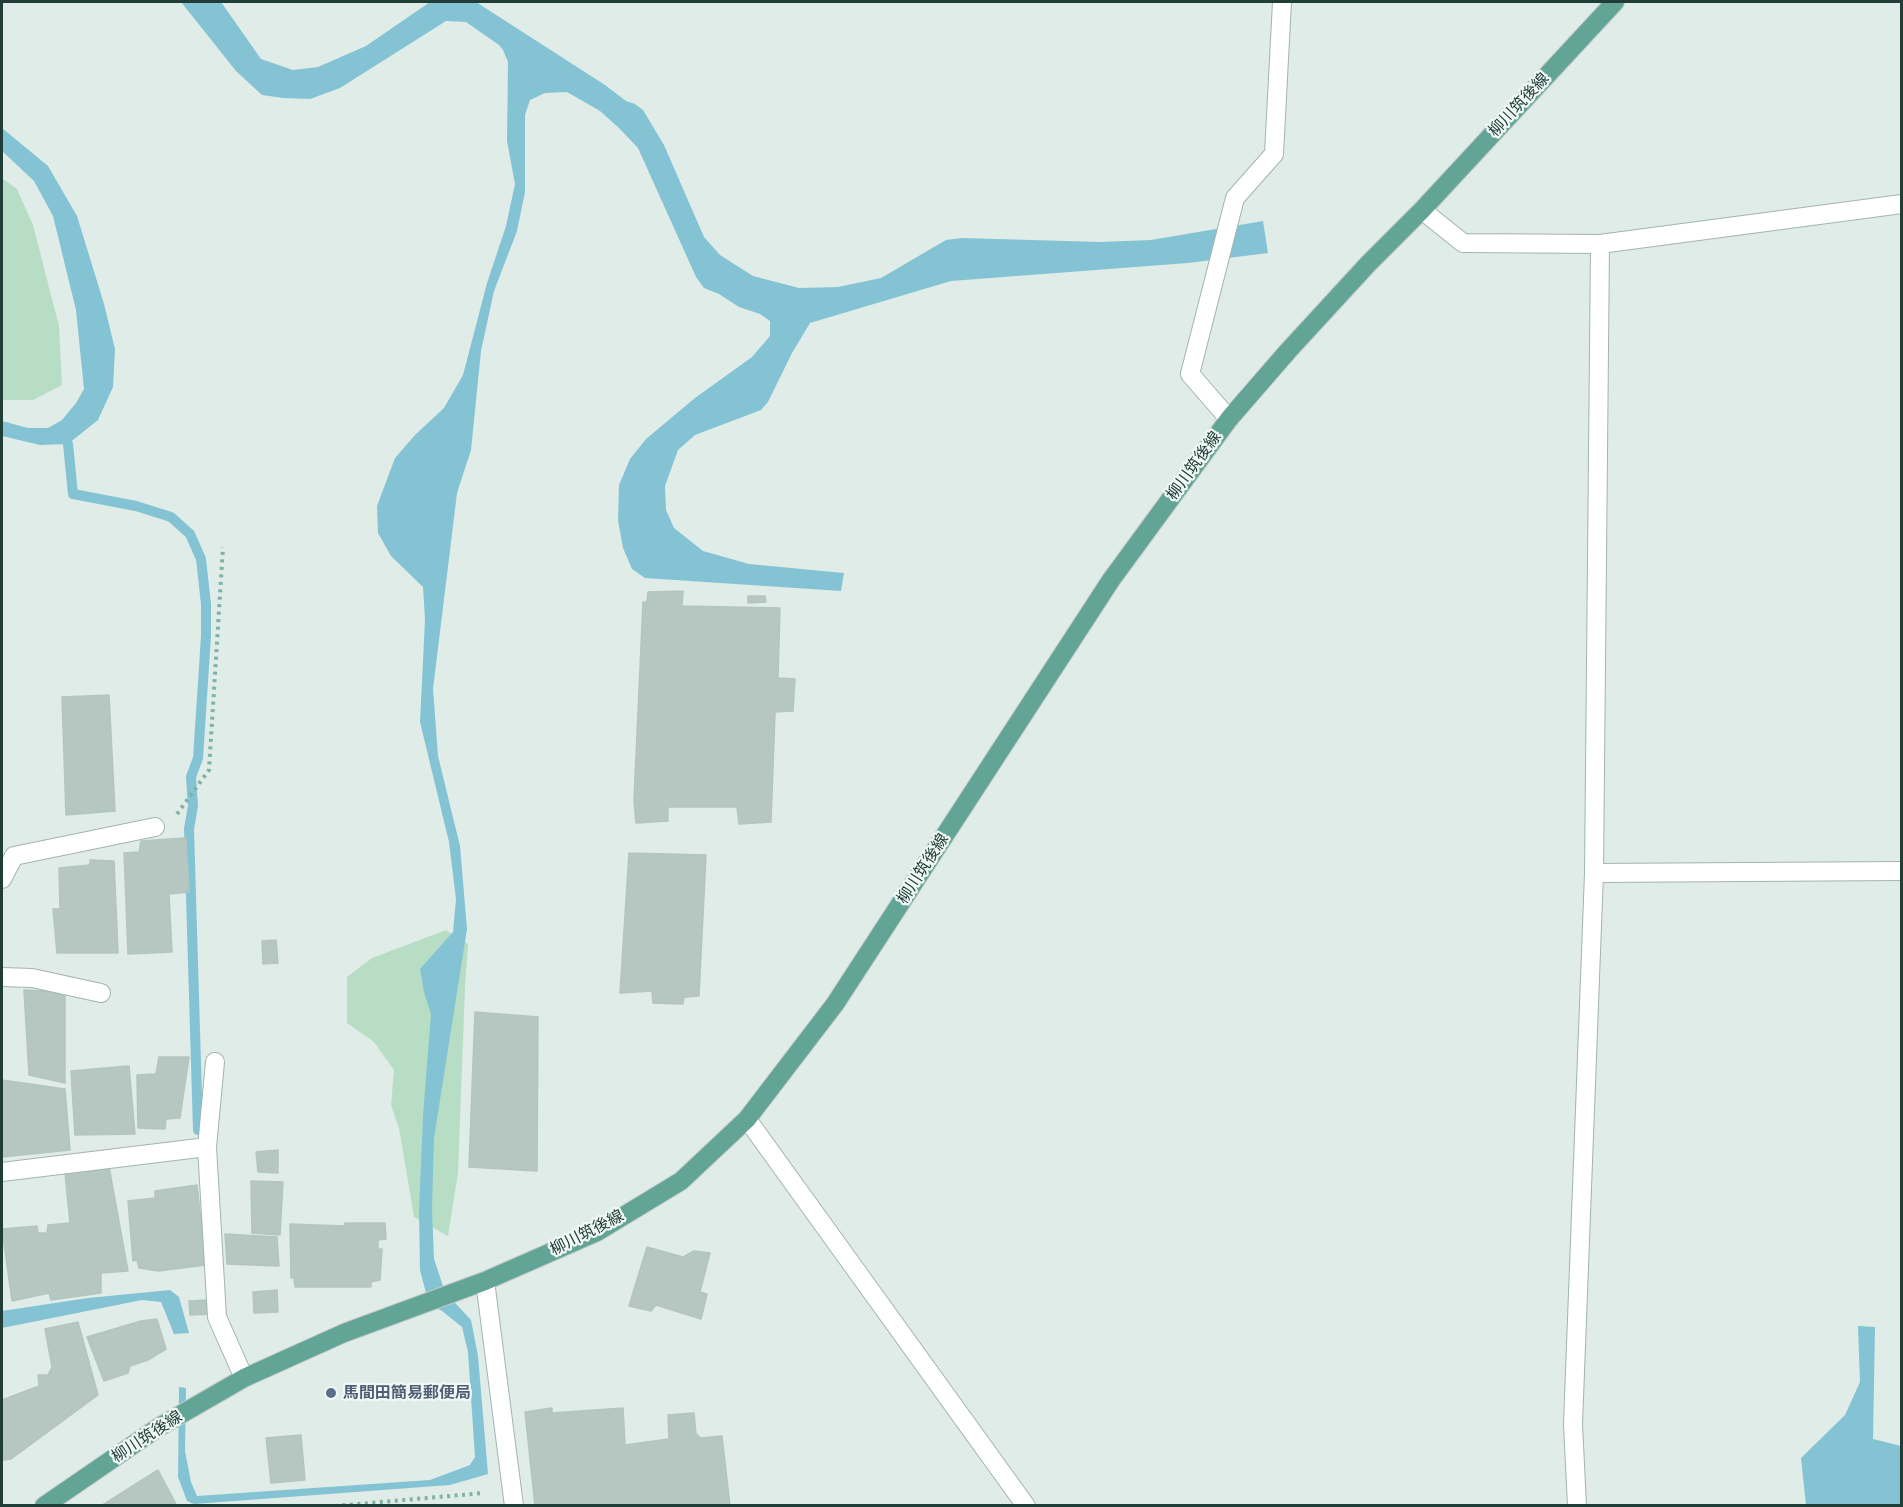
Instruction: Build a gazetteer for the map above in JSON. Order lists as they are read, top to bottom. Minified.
{"streets":{"main road":["柳川筑後線"]},"places":["馬間田簡易郵便局"]}
